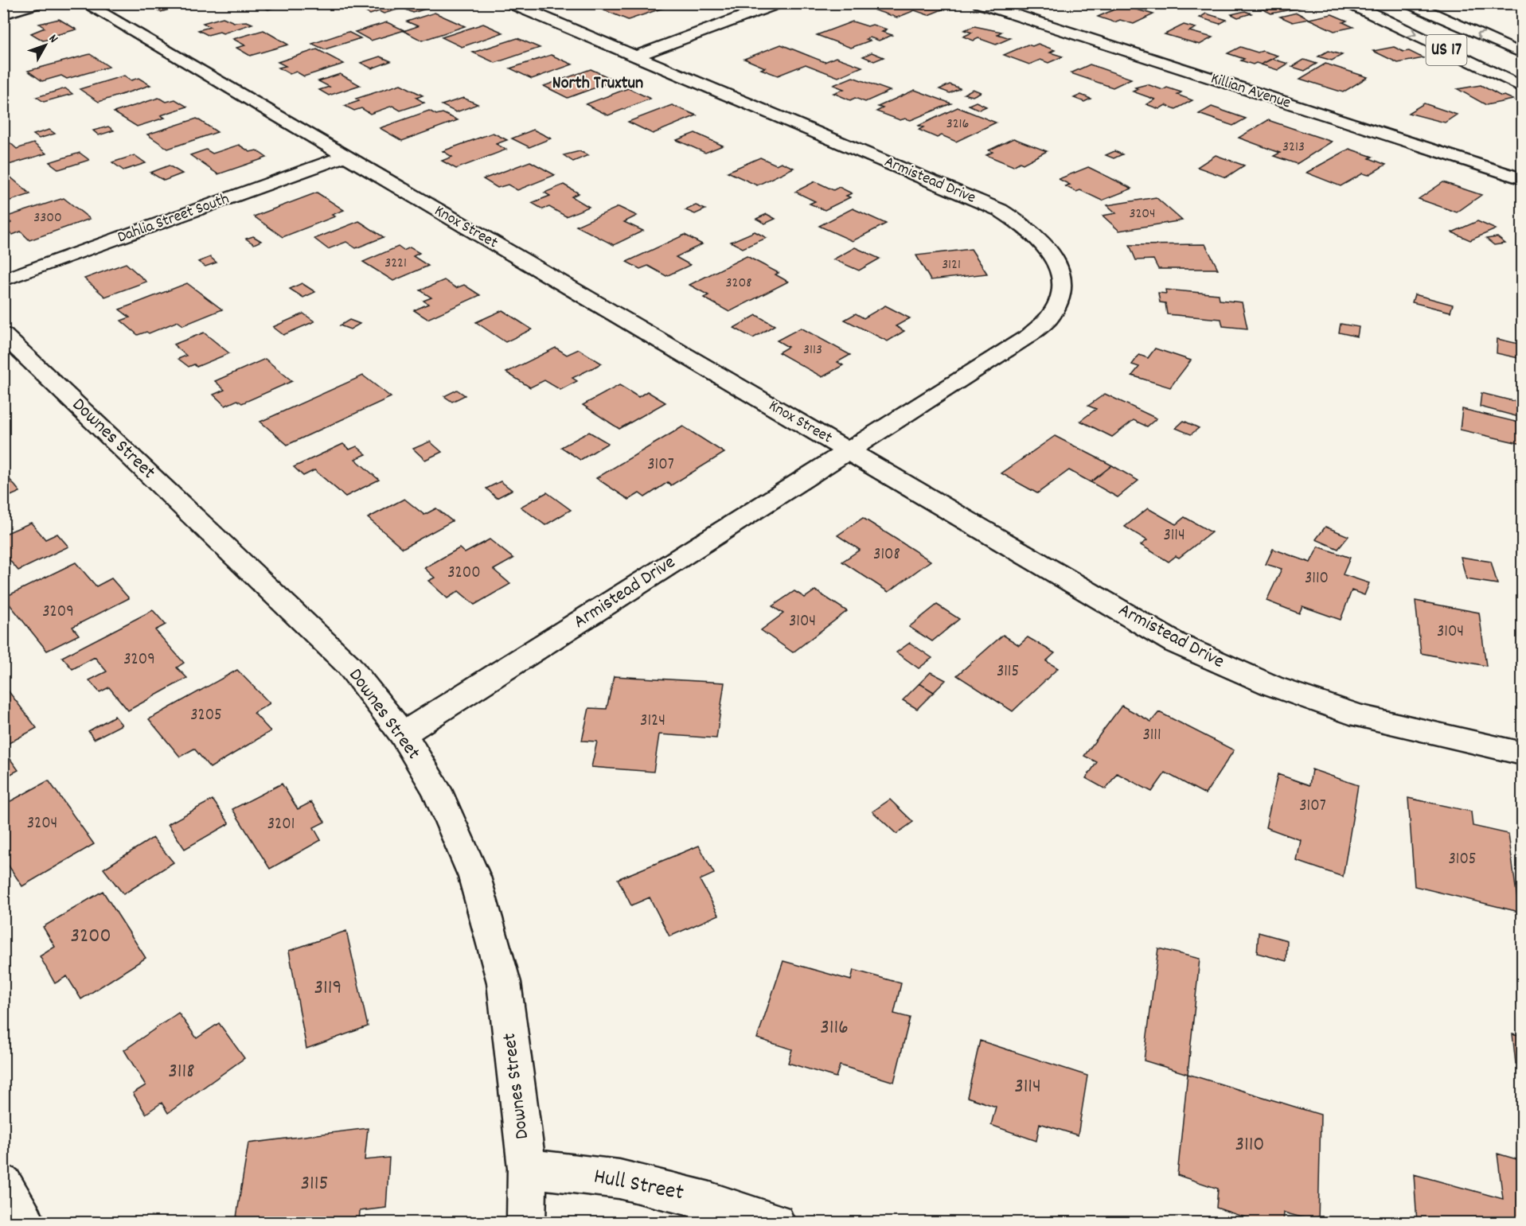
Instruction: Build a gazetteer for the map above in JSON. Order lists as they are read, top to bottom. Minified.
{"streets":{"street":["US 17","Killian Avenue","Armistead Drive","Dahlia Street South","Knox Street","Downes Street","Hull Street"]},"crossings":[["Armistead Drive","Knox Street"],["Armistead Drive","Downes Street"],["Dahlia Street South","Knox Street"],["Downes Street","Hull Street"]],"districts":["North Truxtun"],"house_numbers":["3216","3213","3204","3300","3221","3121","3208","3113","3107","3114","3108","3200","3110","3209","3104","3104","3209","3115","3205","3124","3111","3107","3204","3201","3105","3200","3119","3116","3118","3114","3110","3115"],"north":"top right"}
